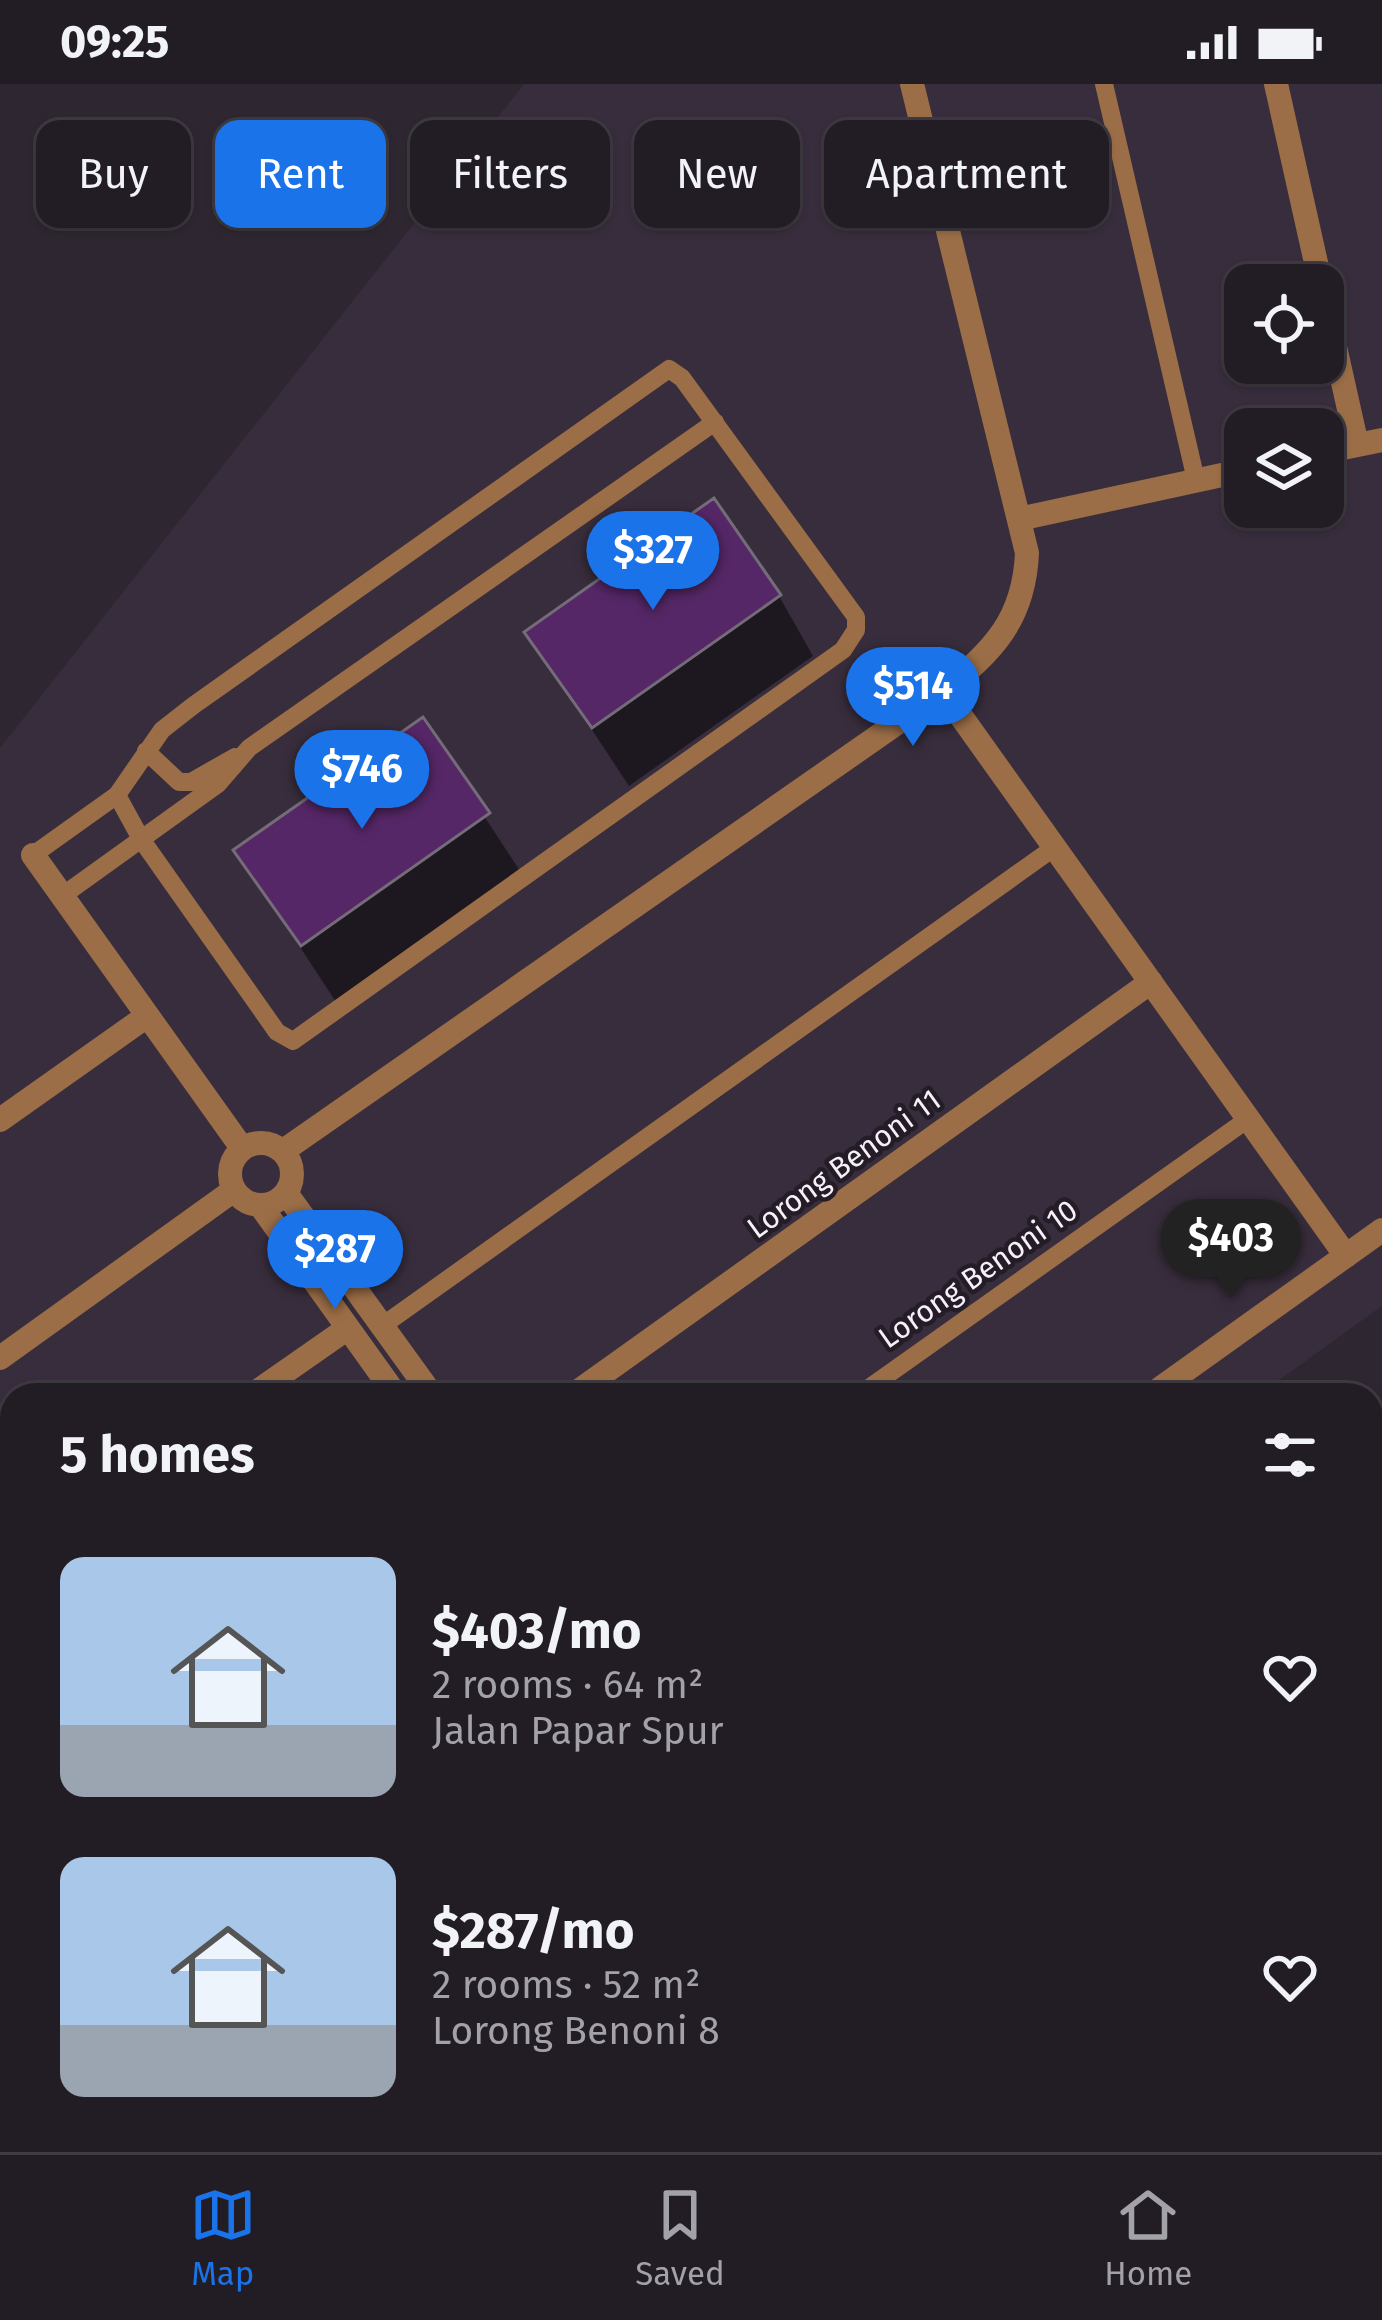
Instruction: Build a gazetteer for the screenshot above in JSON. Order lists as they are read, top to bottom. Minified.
{"streets":{"street":["Lorong Benoni 11"],"lane":["Lorong Benoni 10"]},"page":{"status":"09:25","chip":["Buy","Rent","Filters","New","Apartment"],"price":["$327","$514","$746","$403","$287"],"heading":"5 homes","list":[{"name":"$403/mo","note":"2 rooms · 64 m² · Jalan Papar Spur"},{"name":"$287/mo","note":"2 rooms · 52 m² · Lorong Benoni 8"}],"tabs":["Map","Saved","Home"]}}
